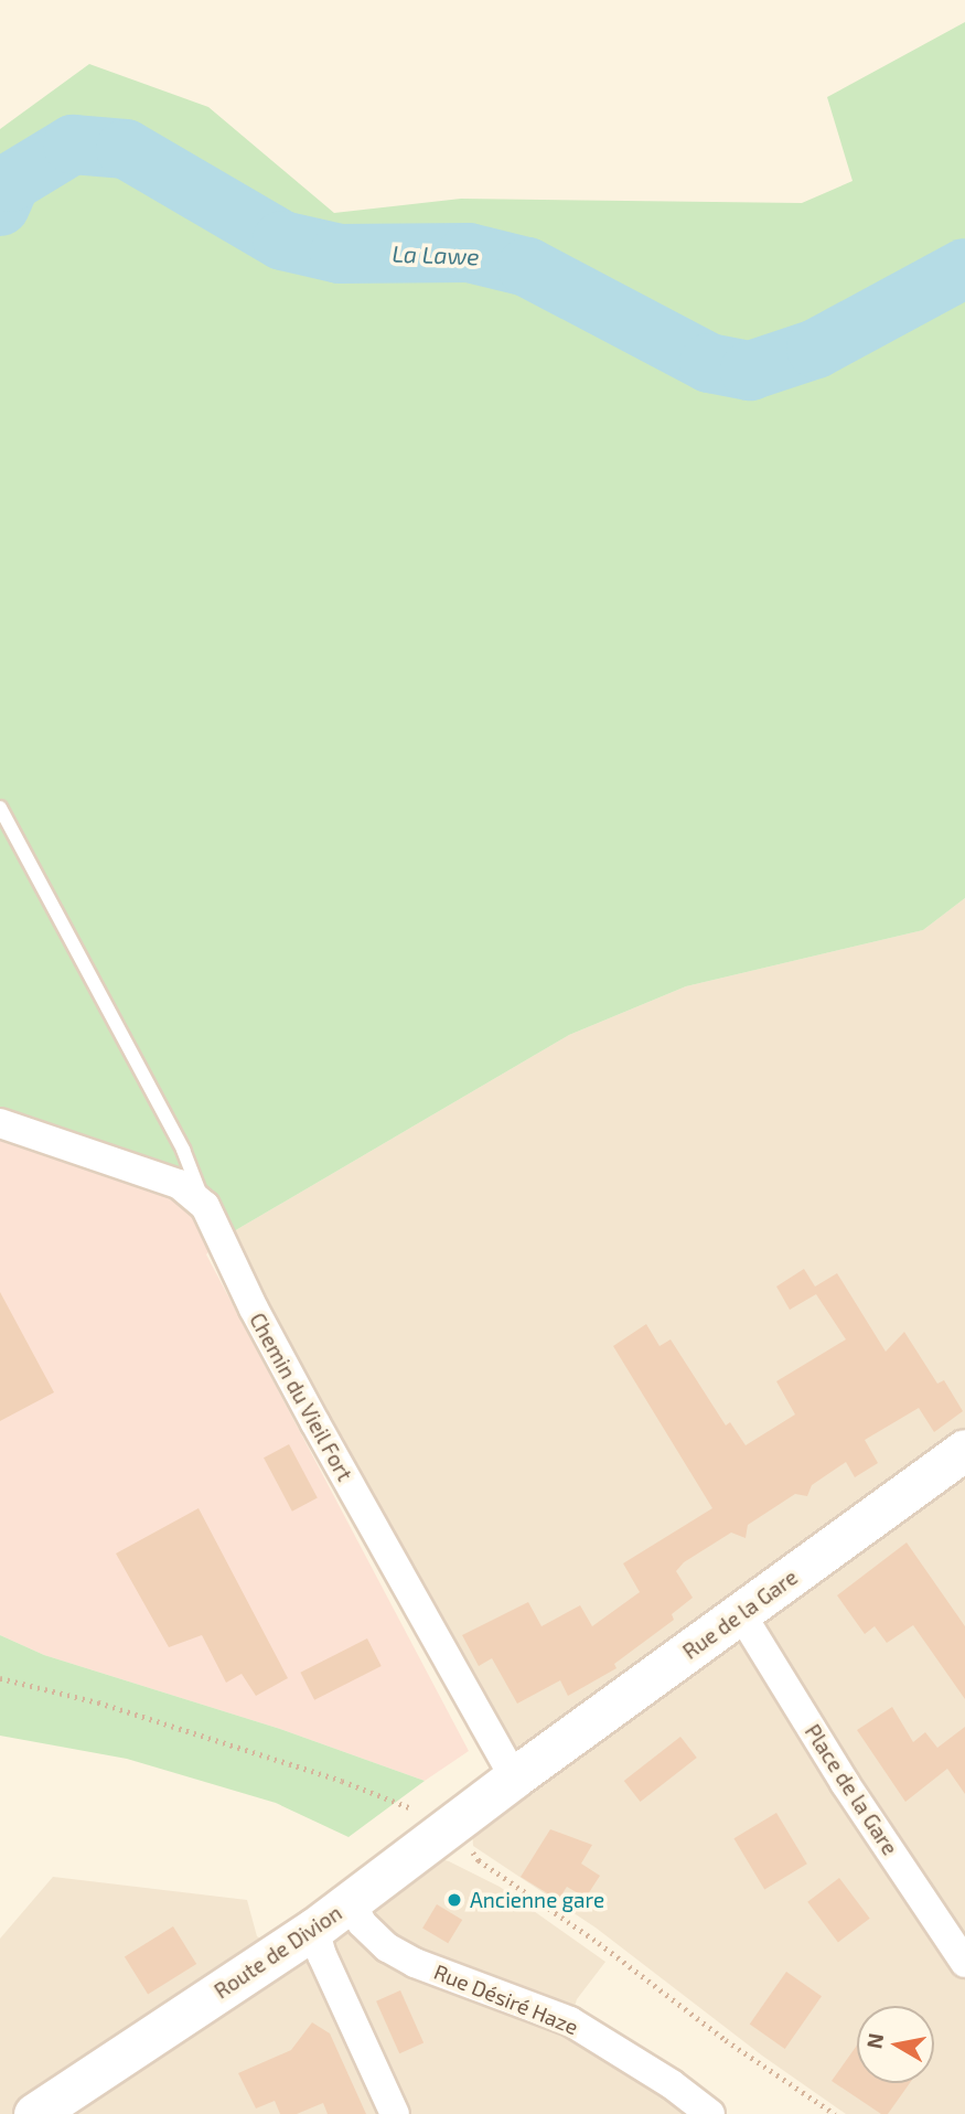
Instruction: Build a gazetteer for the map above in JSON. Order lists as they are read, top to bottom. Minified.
{"streets":{"main road":["Rue de la Gare","Route de Divion"],"street":["Chemin du Vieil Fort","Place de la Gare","Rue Désiré Haze"]},"crossings":[["Chemin du Vieil Fort","Rue de la Gare"],["Chemin du Vieil Fort","Route de Divion"],["Rue de la Gare","Place de la Gare"],["Rue de la Gare","Route de Divion"],["Route de Divion","Rue Désiré Haze"]],"water":["La Lawe"],"places":["Ancienne gare"],"north":"left"}
